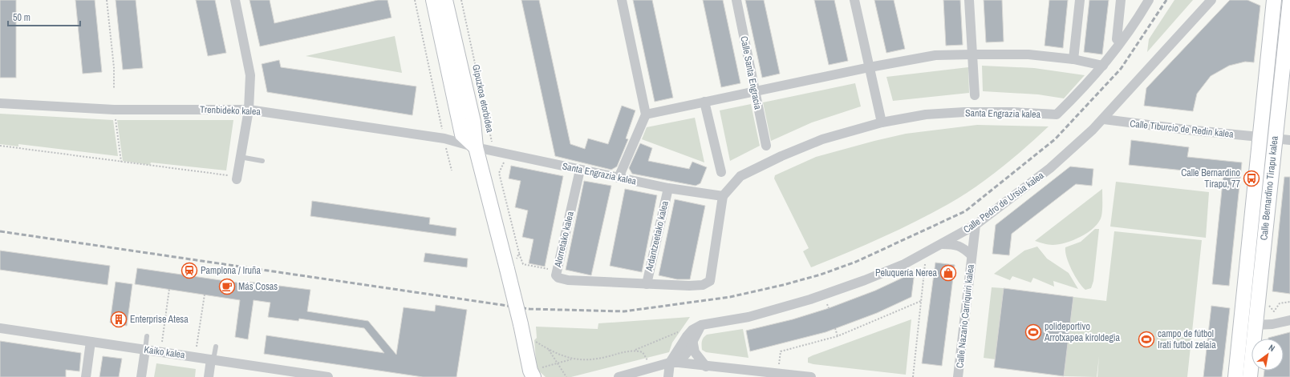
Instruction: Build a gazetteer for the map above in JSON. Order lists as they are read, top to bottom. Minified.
{"streets":{"street":["Calle Santa Engracia","Gipuzkoa etorbidea","Trenbideko kalea","Santa Engrazia kalea","Calle Tiburcio de Redin kalea","Calle Bernardino Tirapu kalea","Calle Pedro de Ursúa kalea","Ardantzeetako kalea","Alorretako kalea","Calle Nazario Carriquiri kalea","Kaiko kalea"]},"crossings":[["Gipuzkoa etorbidea","Trenbideko kalea"],["Gipuzkoa etorbidea","Santa Engrazia kalea"],["Trenbideko kalea","Santa Engrazia kalea"],["Santa Engrazia kalea","Ardantzeetako kalea"],["Santa Engrazia kalea","Alorretako kalea"],["Calle Tiburcio de Redin kalea","Calle Bernardino Tirapu kalea"],["Calle Tiburcio de Redin kalea","Calle Pedro de Ursúa kalea"],["Calle Pedro de Ursúa kalea","Calle Nazario Carriquiri kalea"],["Ardantzeetako kalea","Alorretako kalea"]],"places":{"bus stop":["Calle Bernardino Tirapu, 77"],"station":["Pamplona / Iruña"],"shop":["Peluquería Nerea"],"cafe":["Más Cosas"],"building":["Enterprise Atesa"],"sports":["polideportivo Arrotxapea kiroldegia","campo de fútbol Irati futbol zelaia"]},"scale_bar":"50 m","north":"top right"}
